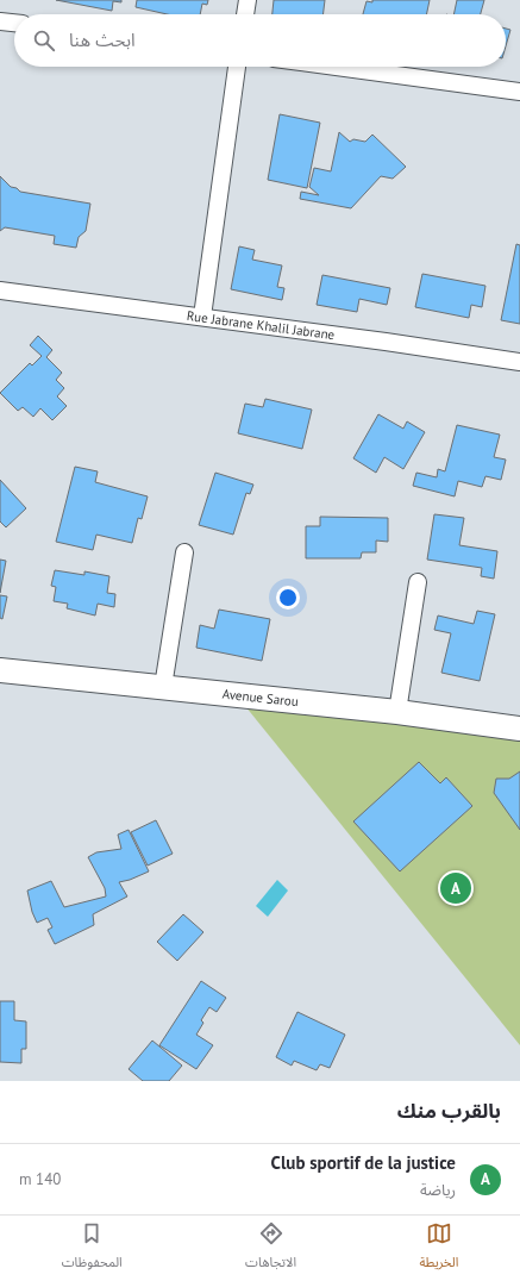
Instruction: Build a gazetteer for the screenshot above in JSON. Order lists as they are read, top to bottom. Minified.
{"streets":{"street":["Rue Jabrane Khalil Jabrane","Avenue Sarou"]},"page":{"search":"ابحث هنا","pins":"A","heading":"بالقرب منك","list":[{"mark":"A","name":"Club sportif de la justice","note":"رياضة","value":"140 m"}],"nav":["الخريطة","الاتجاهات","المحفوظات"]}}
